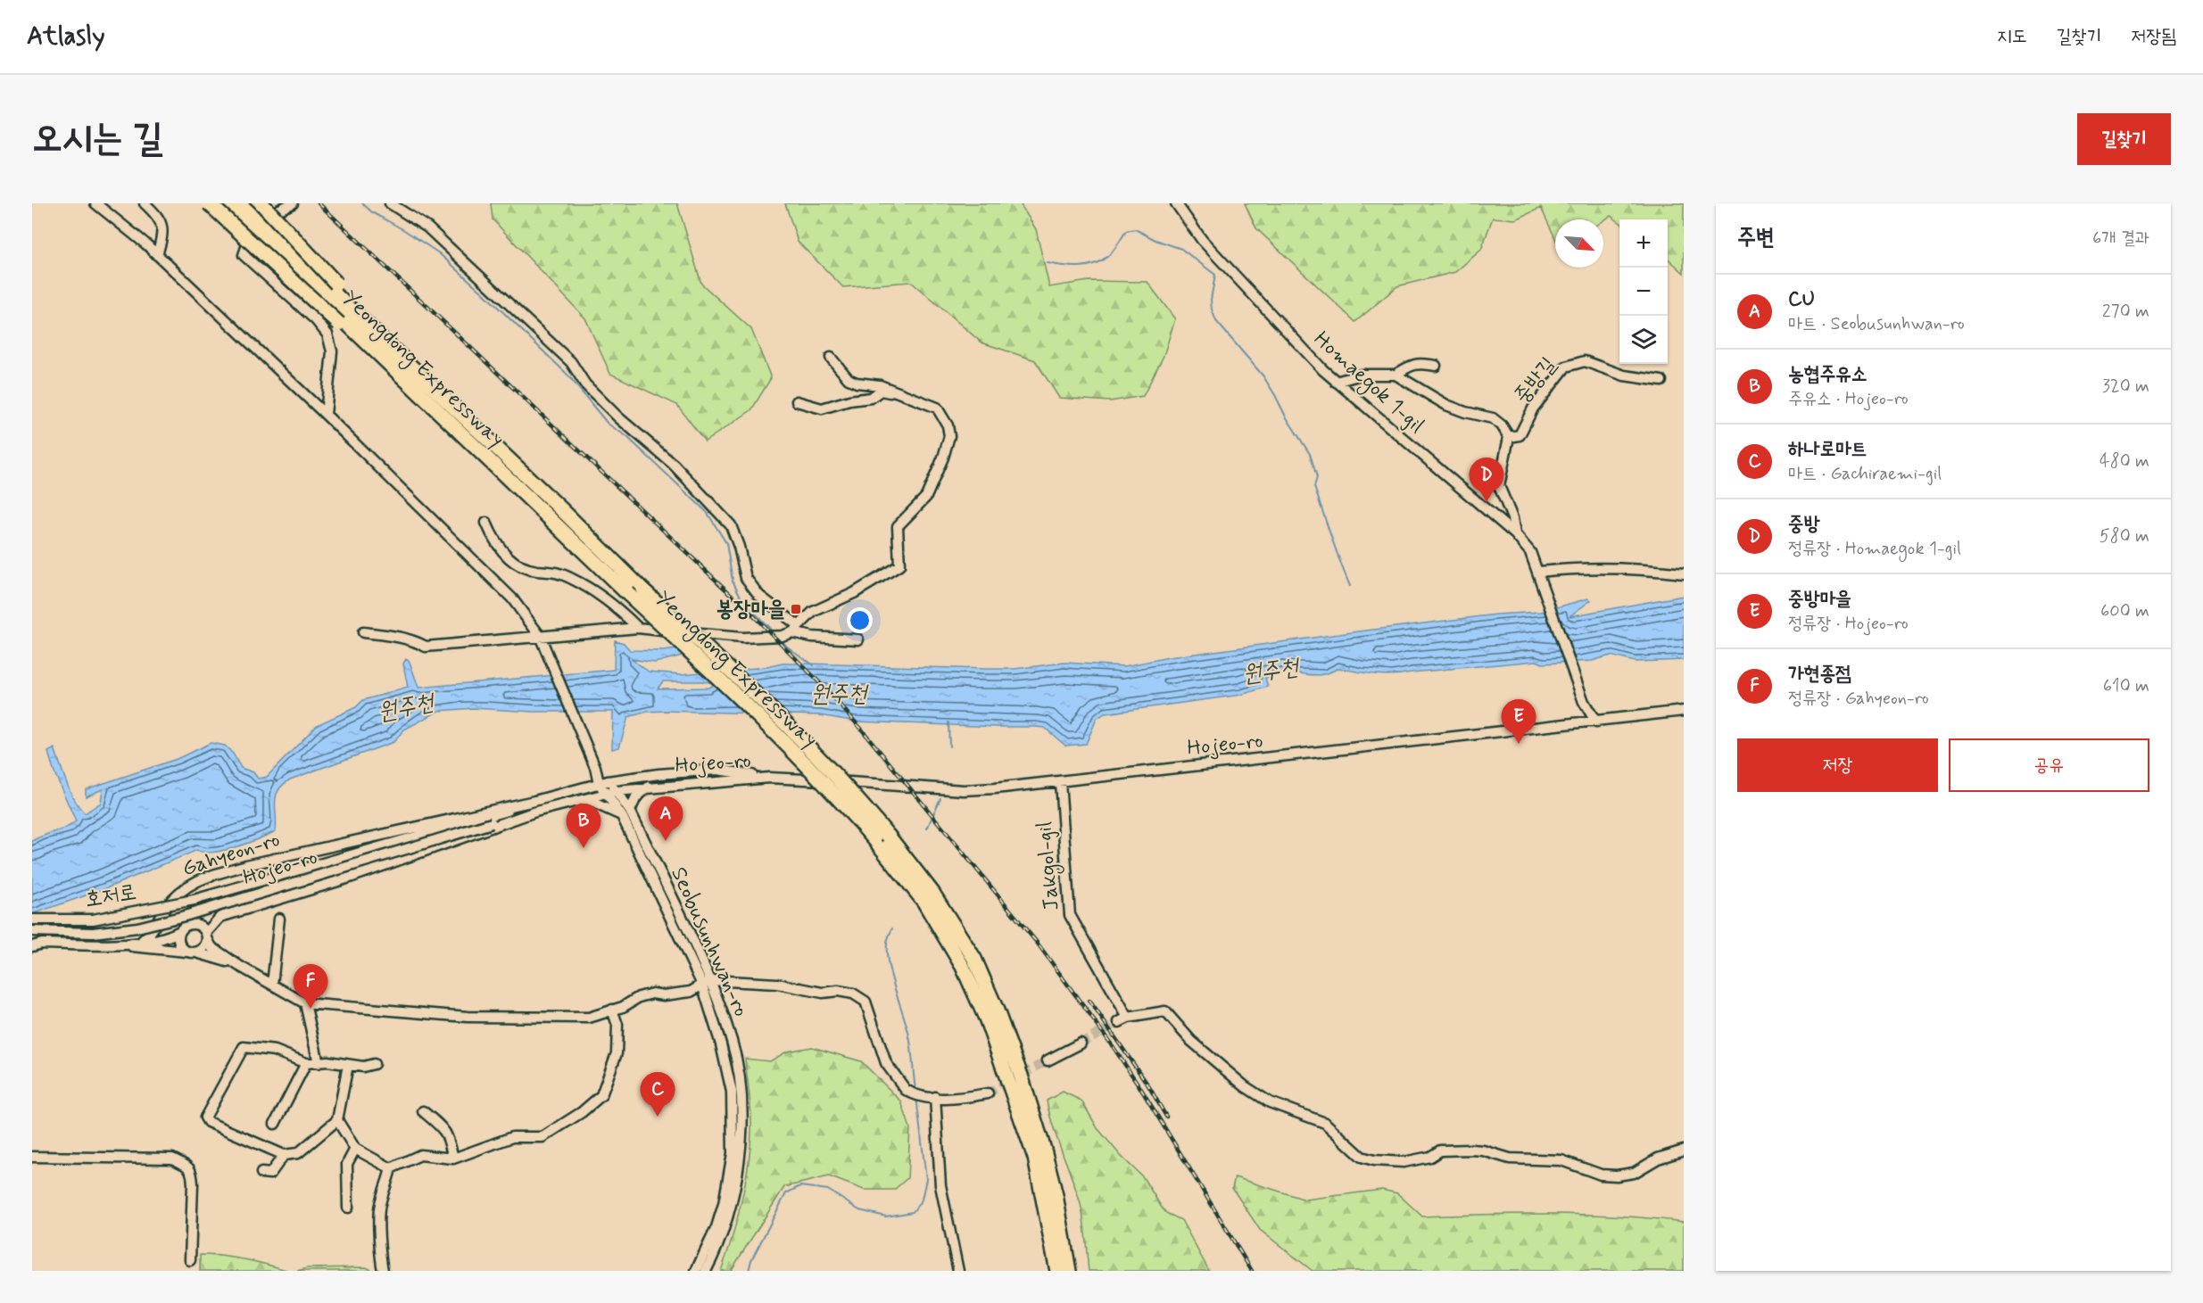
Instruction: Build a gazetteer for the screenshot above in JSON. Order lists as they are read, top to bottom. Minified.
{"streets":{"highway":["Yeongdong Expressway"],"street":["중방길","Homaegok 1-gil","Hojeo-ro","Gahyeon-ro","Jakgol-gil","호저로","Seobusunhwan-ro"]},"crossings":[["Homaegok 1-gil","Hojeo-ro"],["Hojeo-ro","Gahyeon-ro"],["Hojeo-ro","Jakgol-gil"],["Hojeo-ro","호저로"],["Hojeo-ro","Seobusunhwan-ro"],["Gahyeon-ro","호저로"]],"water":["원주천"],"places":{"transit":["봉장마을"]},"north":"bottom right","page":{"header":"Atlasly","nav":["지도","길찾기","저장됨"],"buttons":["길찾기",["저장","공유"]],"title":"오시는 길","heading":["주변","6개 결과"],"map_buttons":["+","−"],"list":[{"mark":"A","name":"CU","note":"마트 · Seobusunhwan-ro","value":"270 m"},{"mark":"B","name":"농협주유소","note":"주유소 · Hojeo-ro","value":"320 m"},{"mark":"C","name":"하나로마트","note":"마트 · Gachiraemi-gil","value":"480 m"},{"mark":"D","name":"중방","note":"정류장 · Homaegok 1-gil","value":"580 m"},{"mark":"E","name":"중방마을","note":"정류장 · Hojeo-ro","value":"600 m"},{"mark":"F","name":"가현종점","note":"정류장 · Gahyeon-ro","value":"610 m"}],"pins":["D","E","A","B","F","C"]}}
